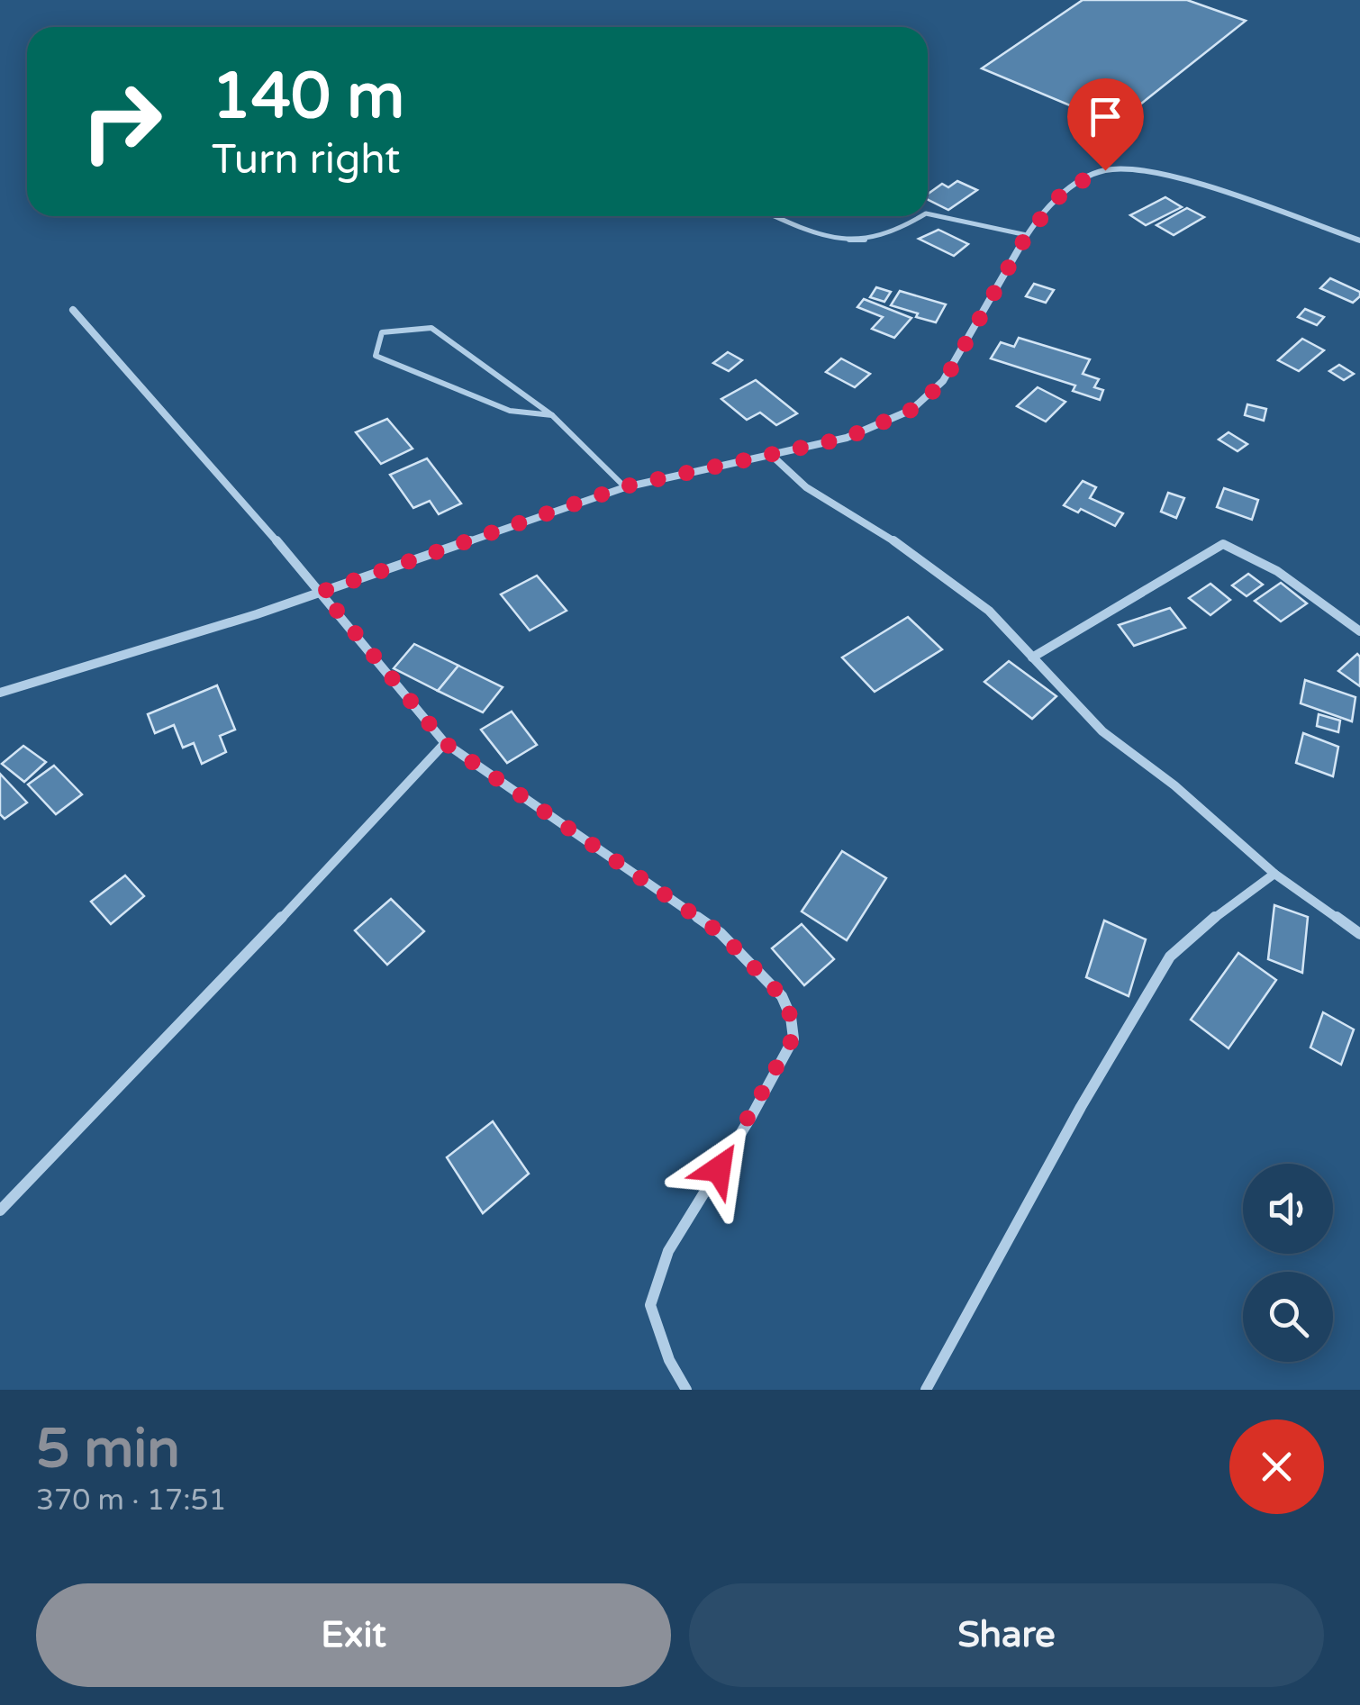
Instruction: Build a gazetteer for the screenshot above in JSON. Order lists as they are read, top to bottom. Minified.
{"page":{"turn":["140 m","Turn right"],"heading":["5 min","370 m · 17:51"],"buttons":["Exit","Share"]}}
